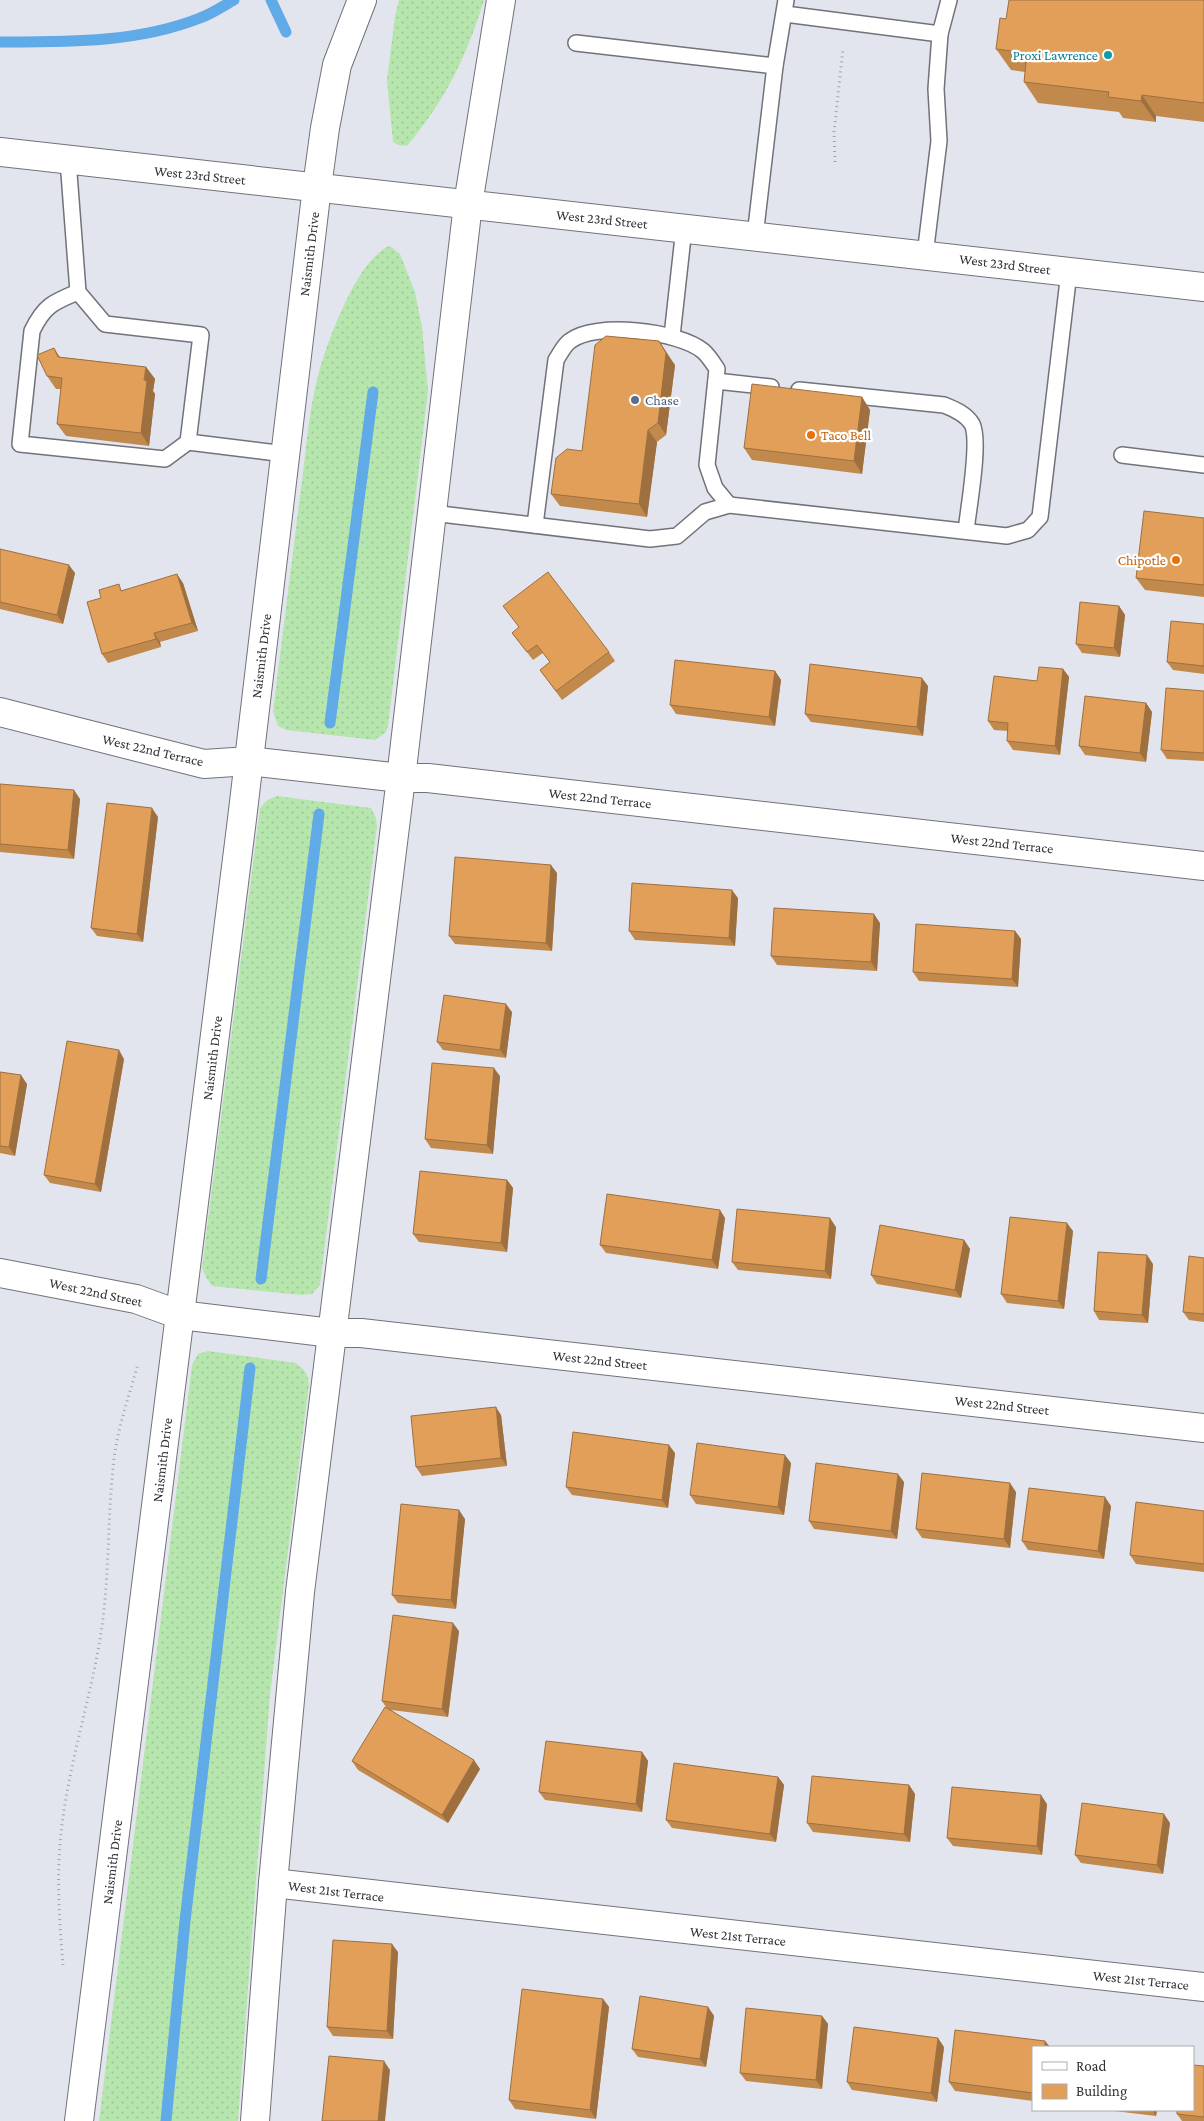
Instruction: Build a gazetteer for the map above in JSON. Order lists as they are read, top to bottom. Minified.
{"streets":{"street":["West 23rd Street","Naismith Drive","West 22nd Terrace","West 22nd Street","West 21st Terrace"]},"crossings":[["West 23rd Street","Naismith Drive"],["Naismith Drive","West 22nd Terrace"],["Naismith Drive","West 22nd Street"]],"places":["Proxi Lawrence","Chase","Taco Bell","Chipotle"],"legend":["Road","Building"]}
